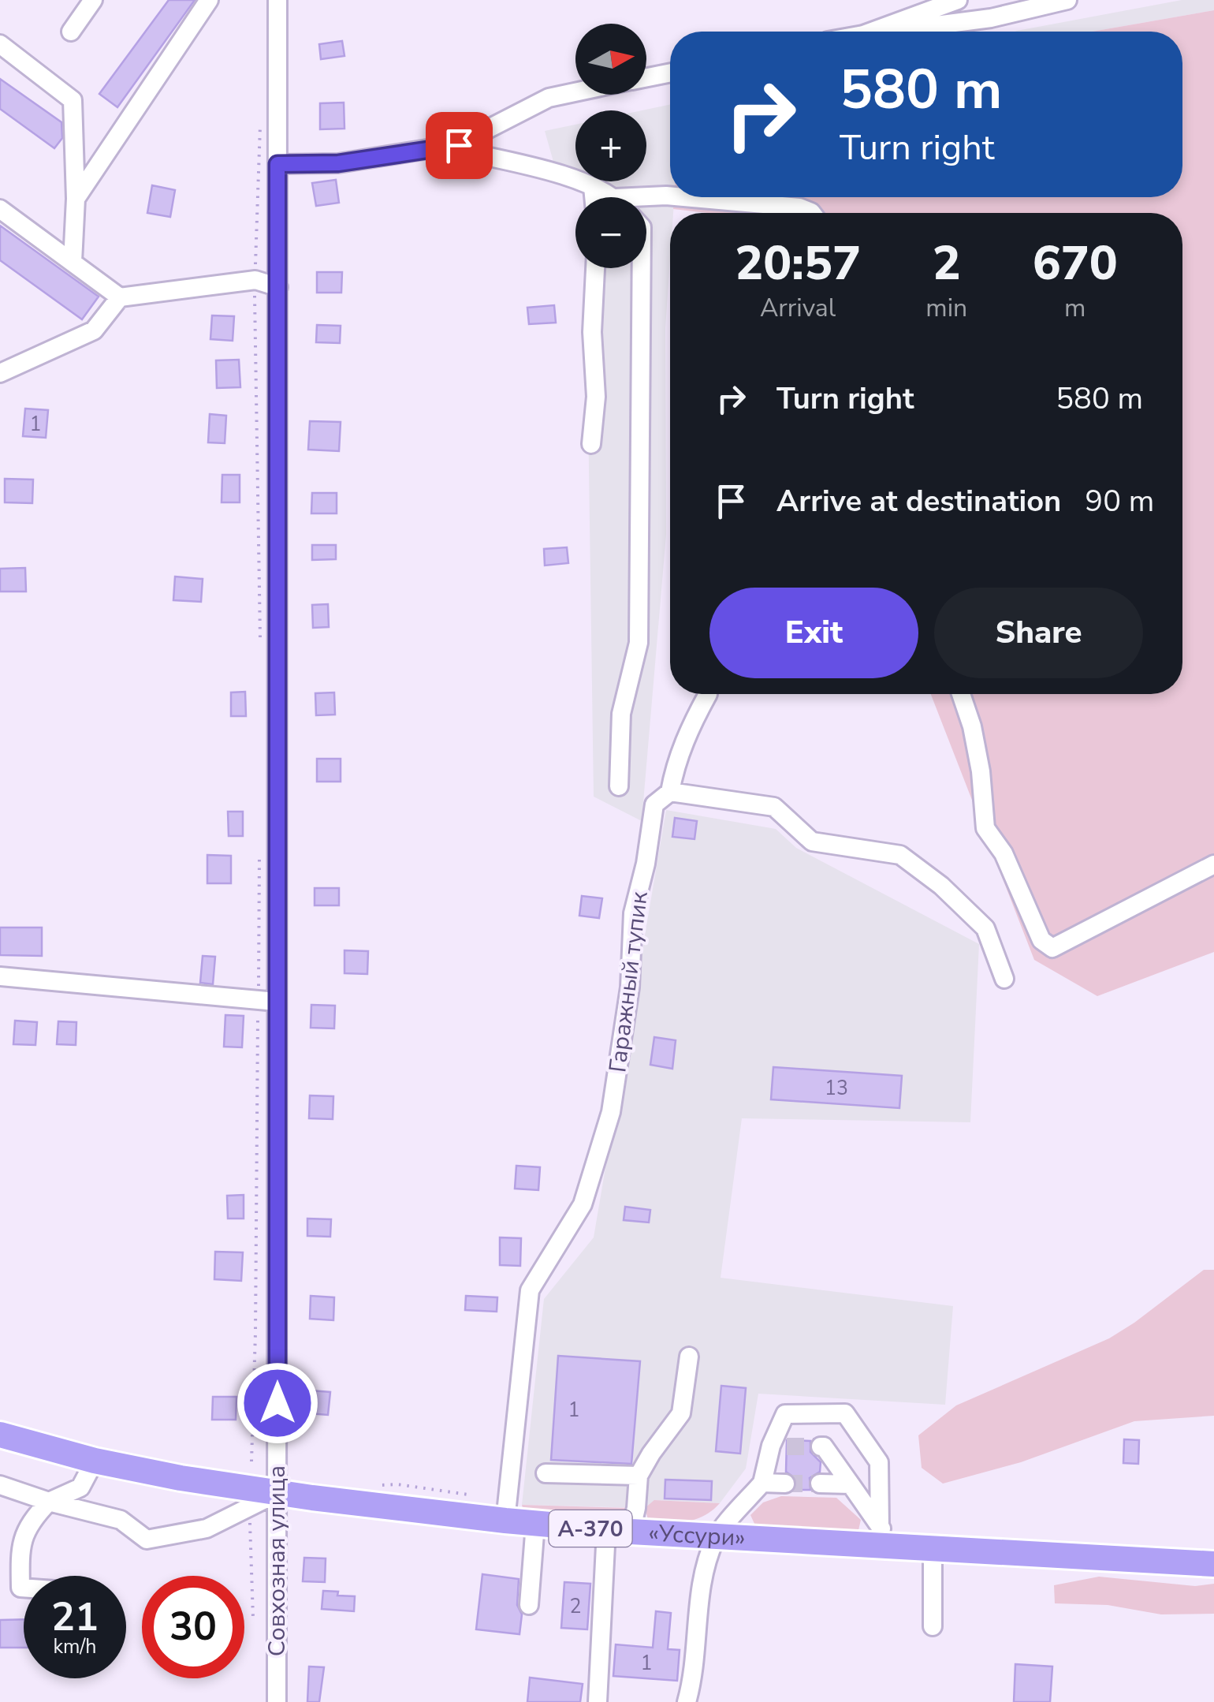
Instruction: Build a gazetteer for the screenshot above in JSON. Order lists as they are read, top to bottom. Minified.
{"streets":{"highway":["А-370","«Уссури»"],"street":["Гаражный тупик","Совхозная улица"]},"crossings":[["Гаражный тупик","«Уссури»"],["«Уссури»","Совхозная улица"]],"house_numbers":["1","13","1","2","1"],"north":"right","page":{"map_buttons":["+","−"],"turn":["580 m","Turn right"],"eta":["20:57","Arrival","2","min","670","m"],"list":[{"name":"Turn right","value":"580 m"},{"name":"Arrive at destination","value":"90 m"}],"buttons":["Exit","Share"],"speed":"21 km/h","limit":"30"}}
